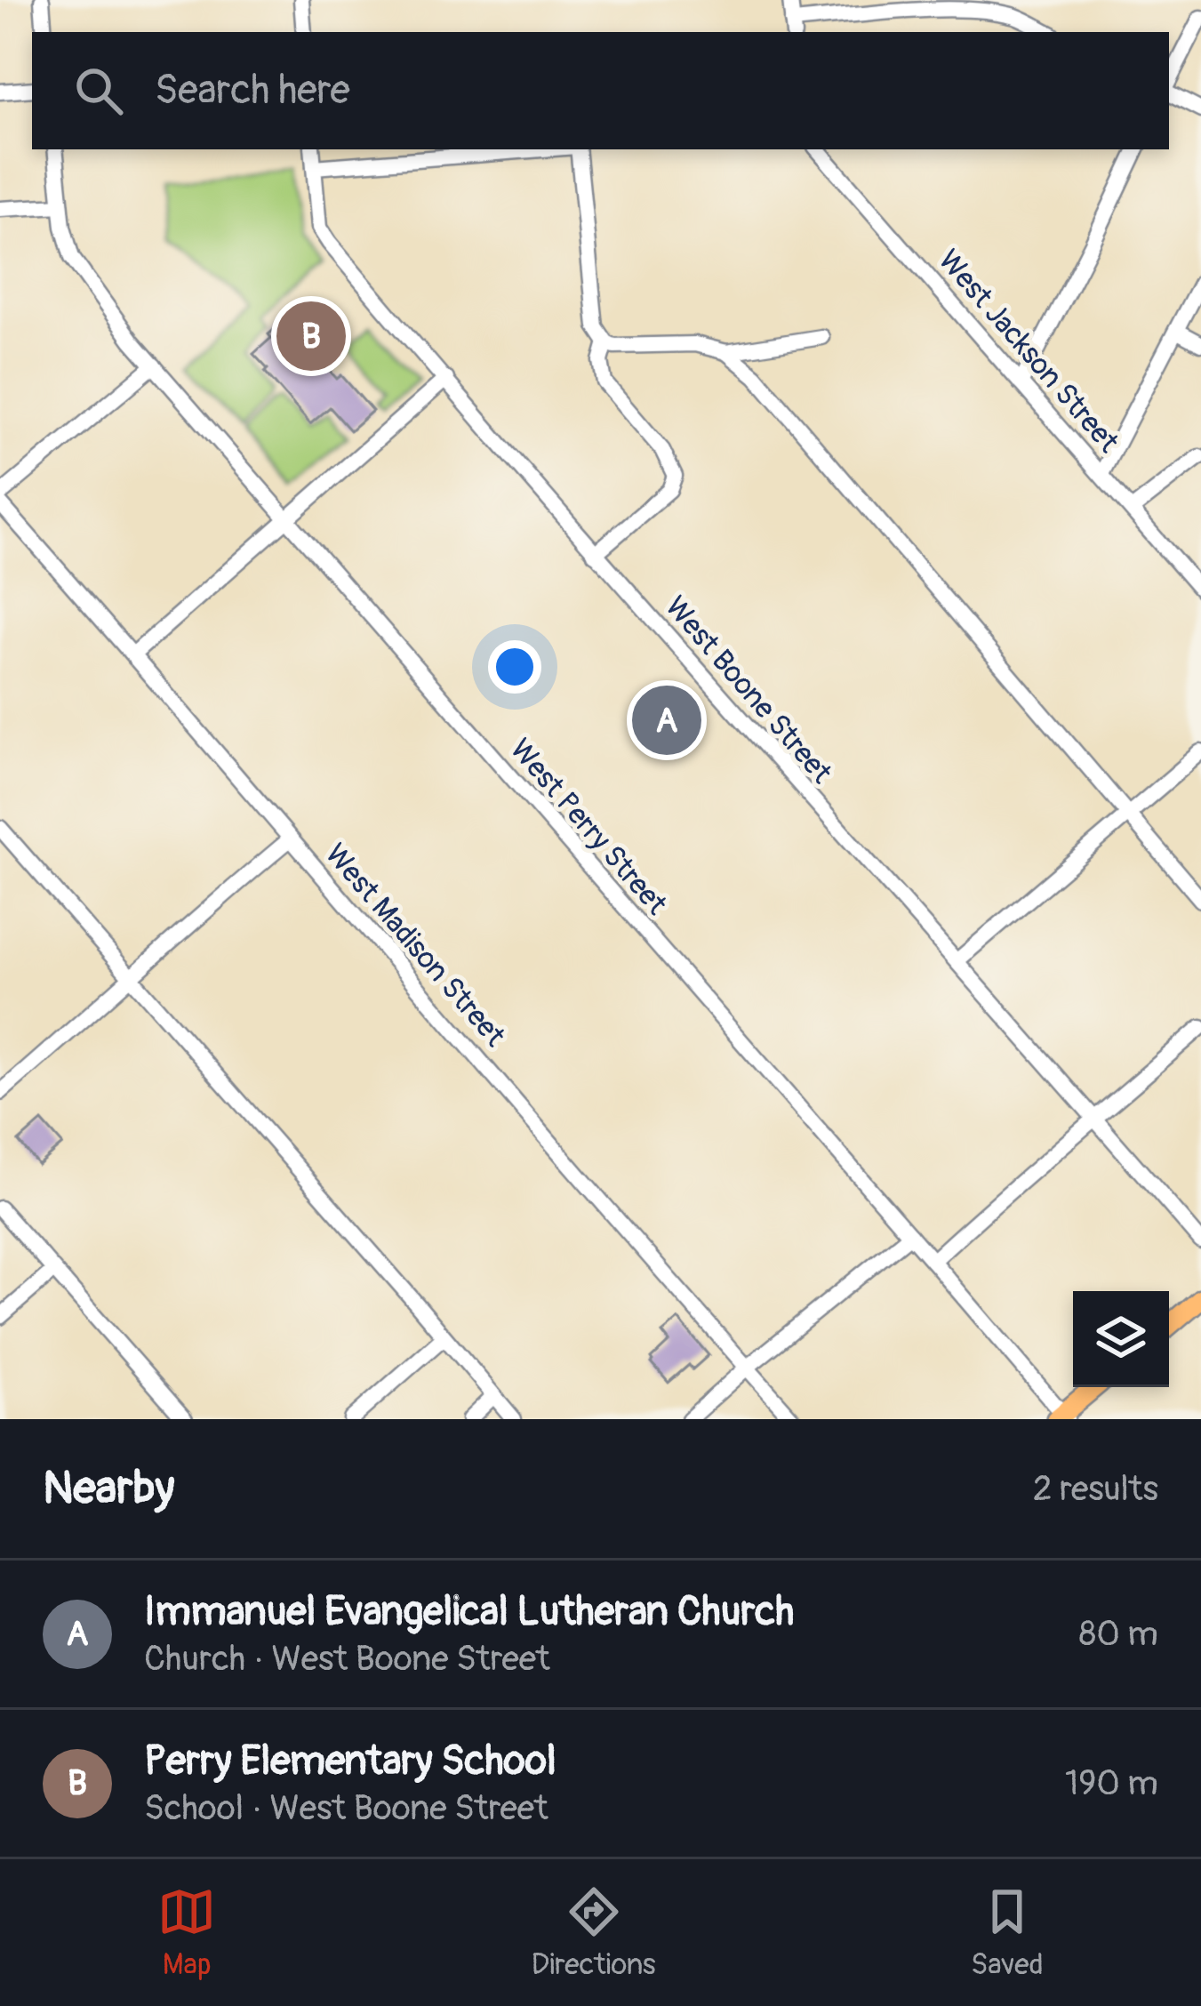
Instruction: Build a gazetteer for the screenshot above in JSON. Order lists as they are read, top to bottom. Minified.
{"streets":{"street":["West Jackson Street","West Boone Street","West Perry Street","West Madison Street"]},"page":{"search":"Search here","pins":["B","A"],"heading":["Nearby","2 results"],"list":[{"mark":"A","name":"Immanuel Evangelical Lutheran Church","note":"Church · West Boone Street","value":"80 m"},{"mark":"B","name":"Perry Elementary School","note":"School · West Boone Street","value":"190 m"}],"nav":["Map","Directions","Saved"]}}
